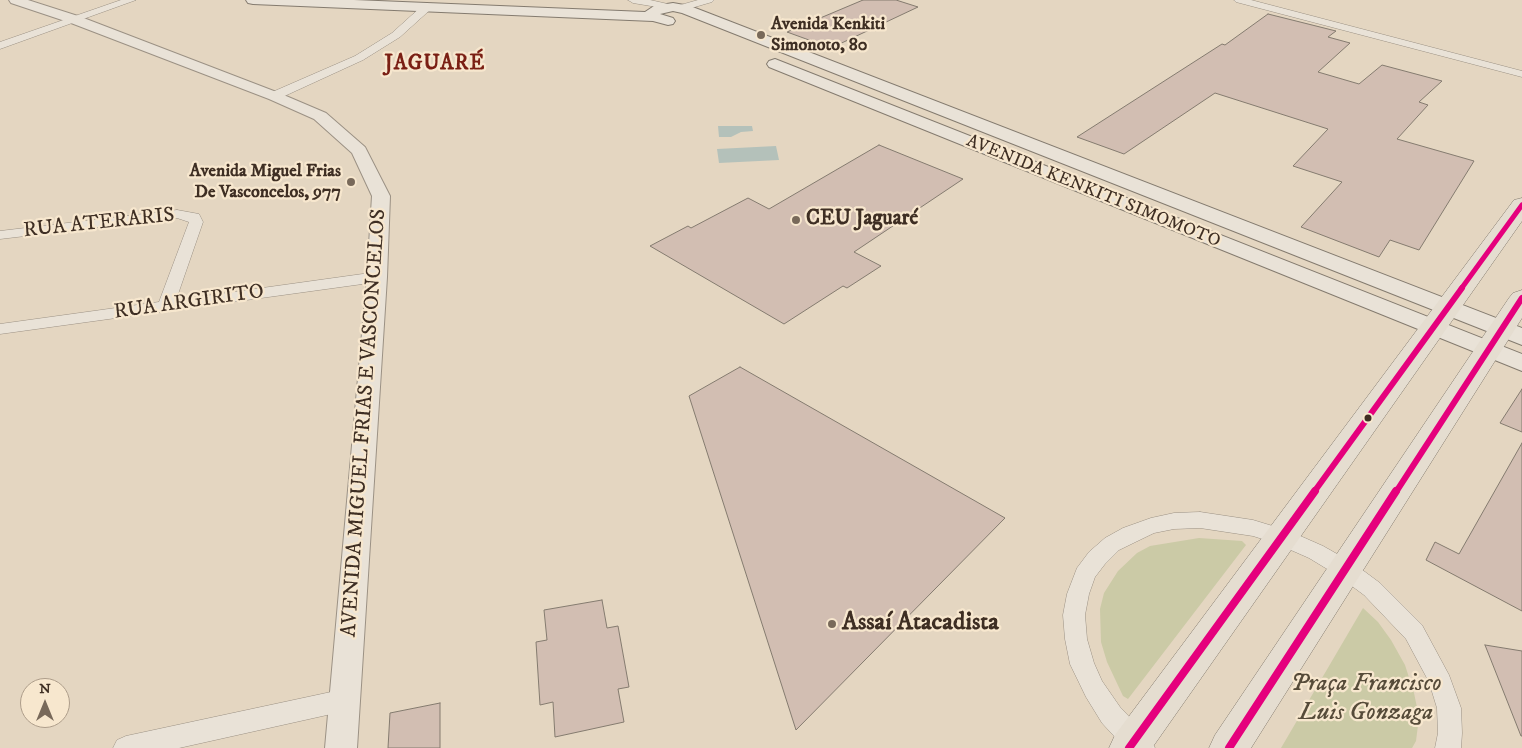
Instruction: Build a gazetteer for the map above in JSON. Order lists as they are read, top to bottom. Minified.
{"streets":{"main road":["AVENIDA KENKITI SIMOMOTO"],"street":["RUA ATERARIS","RUA ARGIRITO","AVENIDA MIGUEL FRIAS E VASCONCELOS"]},"crossings":[["RUA ATERARIS","RUA ARGIRITO"],["RUA ARGIRITO","AVENIDA MIGUEL FRIAS E VASCONCELOS"]],"districts":["JAGUARÉ"],"parks":["Praça Francisco Luis Gonzaga"],"places":["Avenida Kenkiti Simonoto, 80","Avenida Miguel Frias De Vasconcelos, 977","CEU Jaguaré","Assaí Atacadista"],"north":"top"}
